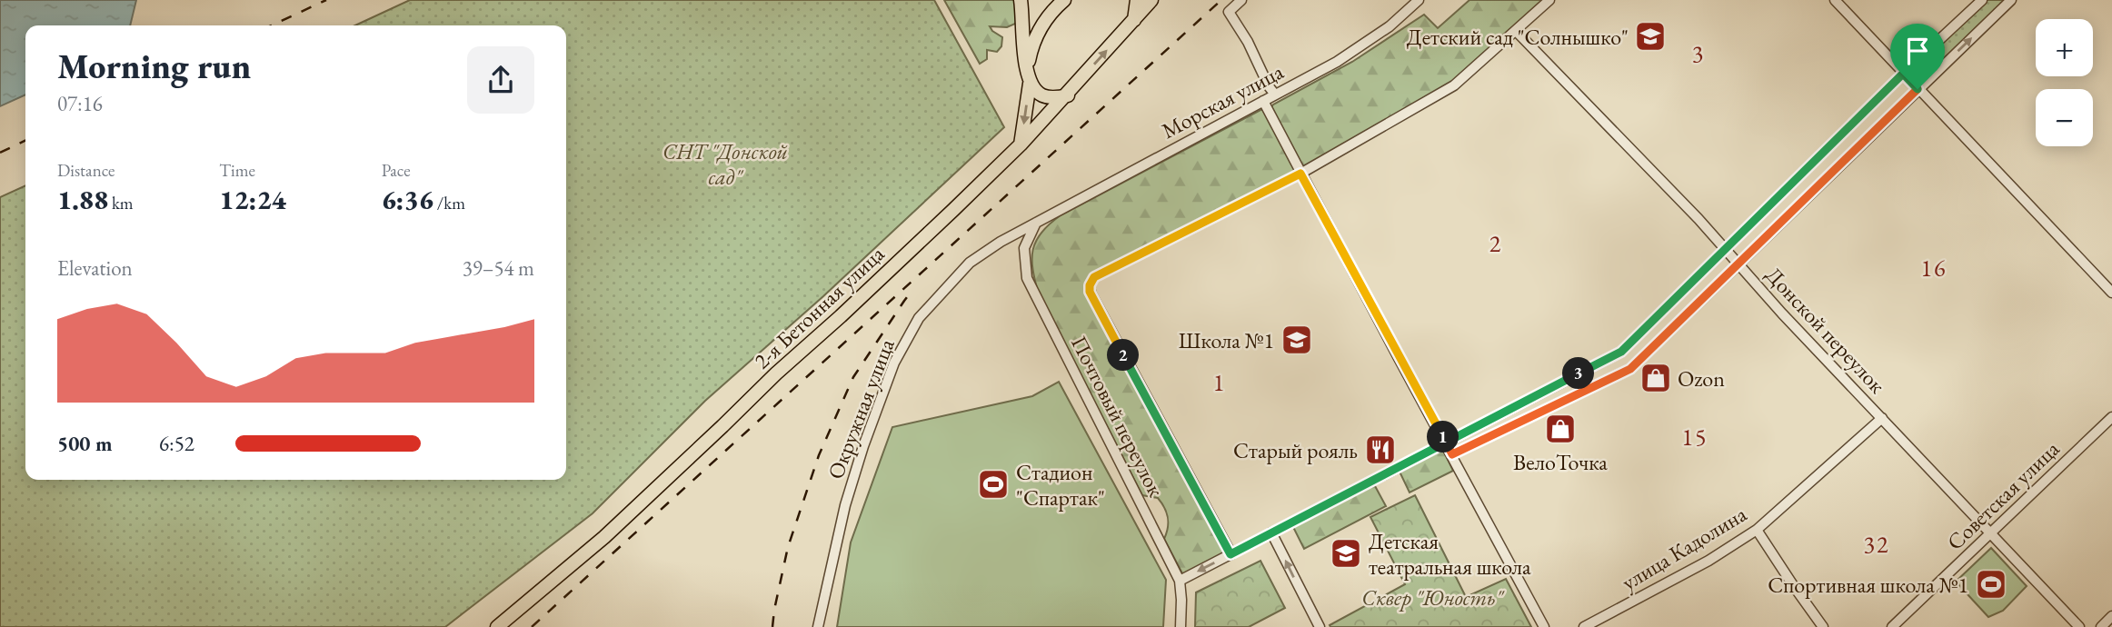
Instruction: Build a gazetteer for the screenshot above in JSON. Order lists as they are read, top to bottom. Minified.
{"streets":{"main road":["2-я Бетонная улица"],"street":["Морская улица","Донской переулок","Окружная улица","Почтовый переулок","Советская улица","улица Кадолина"]},"crossings":[["Морская улица","Окружная улица"],["Морская улица","Почтовый переулок"],["Донской переулок","Советская улица"],["Донской переулок","улица Кадолина"],["Окружная улица","Почтовый переулок"]],"districts":["3","2","16","1","15","32"],"parks":["СНТ \"Донской сад\"","Сквер \"Юность\""],"places":{"school or university":["Детский сад \"Солнышко\"","Школа №1","Детская театральная школа"],"shop":["Ozon","ВелоТочка"],"restaurant":["Старый рояль"],"sports":["Стадион \"Спартак\"","Спортивная школа №1"]},"page":{"map_buttons":["+","−"],"heading":["Morning run","07:16"],"stats":[["Distance","1.88 km"],["Time","12:24"],["Pace","6:36 /km"]],"chart":["Elevation","39–54 m"],"pins":["2","3","1"],"list":[{"name":"500 m","note":"6:52"}]}}
